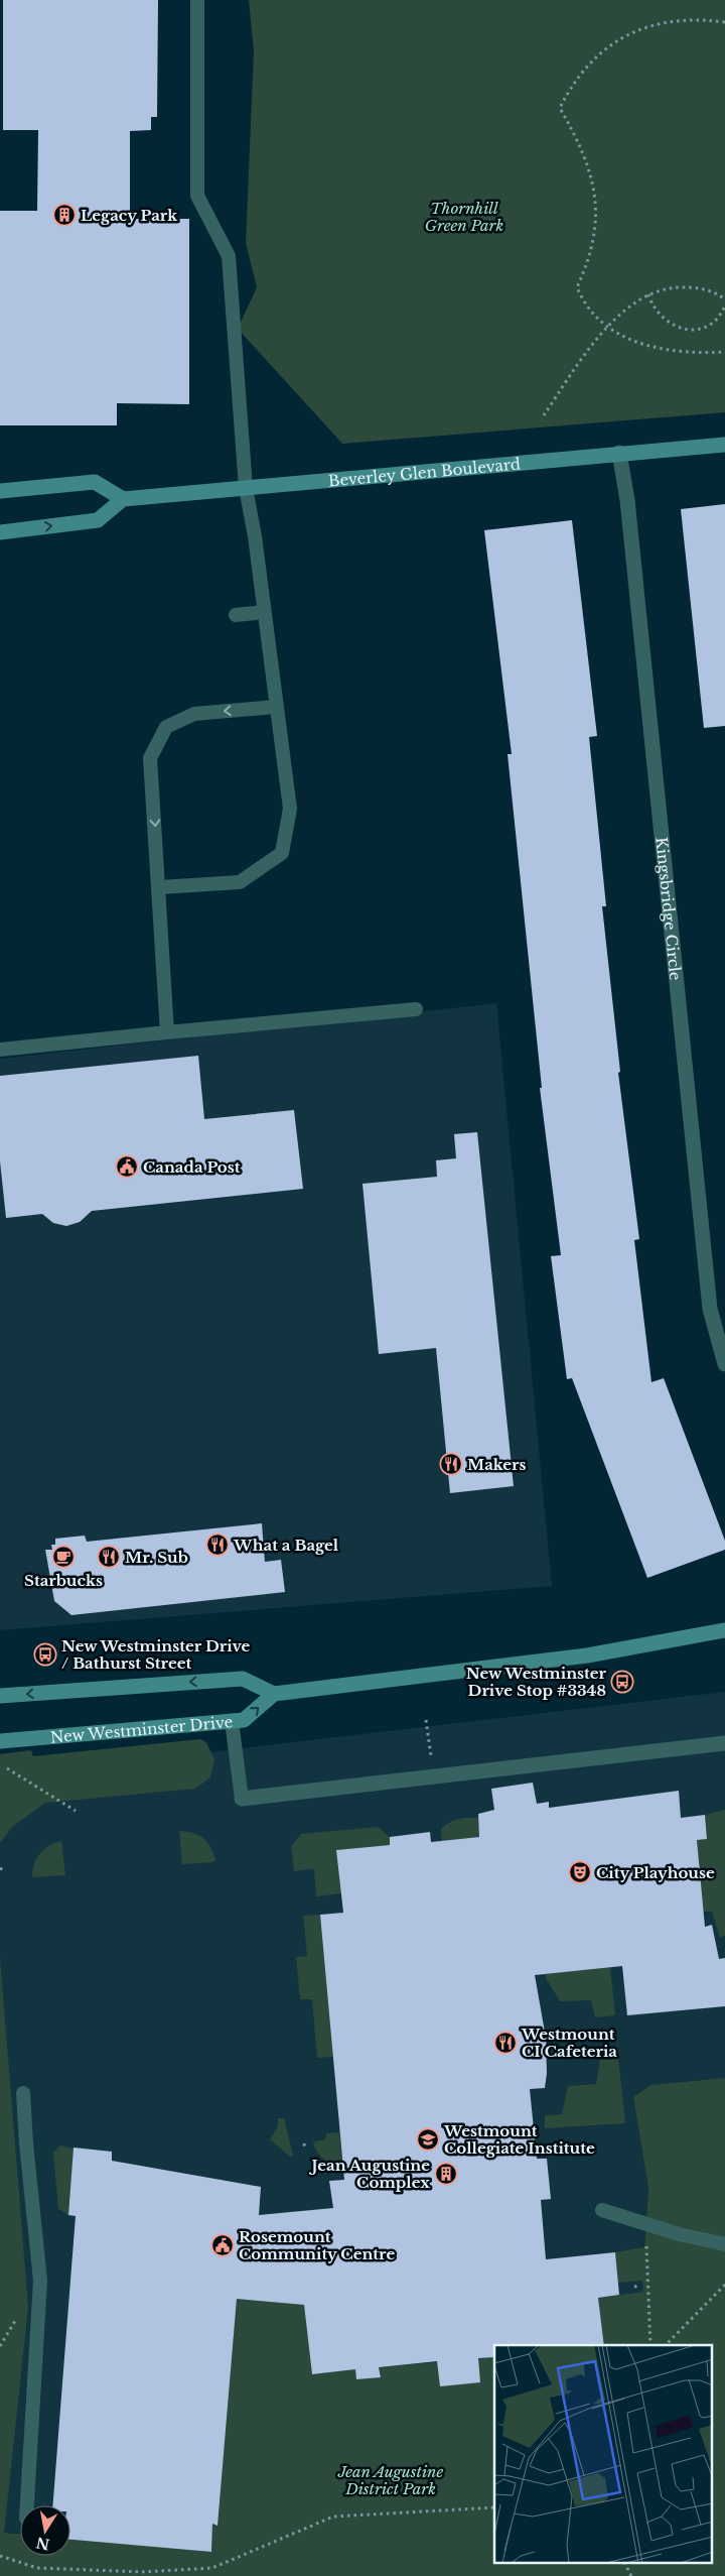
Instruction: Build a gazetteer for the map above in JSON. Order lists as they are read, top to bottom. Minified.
{"streets":{"street":["Beverley Glen Boulevard","Kingsbridge Circle","New Westminster Drive"]},"crossings":[["Beverley Glen Boulevard","Kingsbridge Circle"]],"parks":["Thornhill Green Park","Jean Augustine District Park"],"places":{"building":["Legacy Park","Jean Augustine Complex"],"public building":["Canada Post","Rosemount Community Centre"],"restaurant":["Makers","What a Bagel","Mr. Sub","Westmount CI Cafeteria"],"cafe":["Starbucks"],"bus stop":["New Westminster Drive / Bathurst Street","New Westminster Drive Stop #3348"],"theatre":["City Playhouse"],"school or university":["Westmount Collegiate Institute"]},"north":"bottom"}
